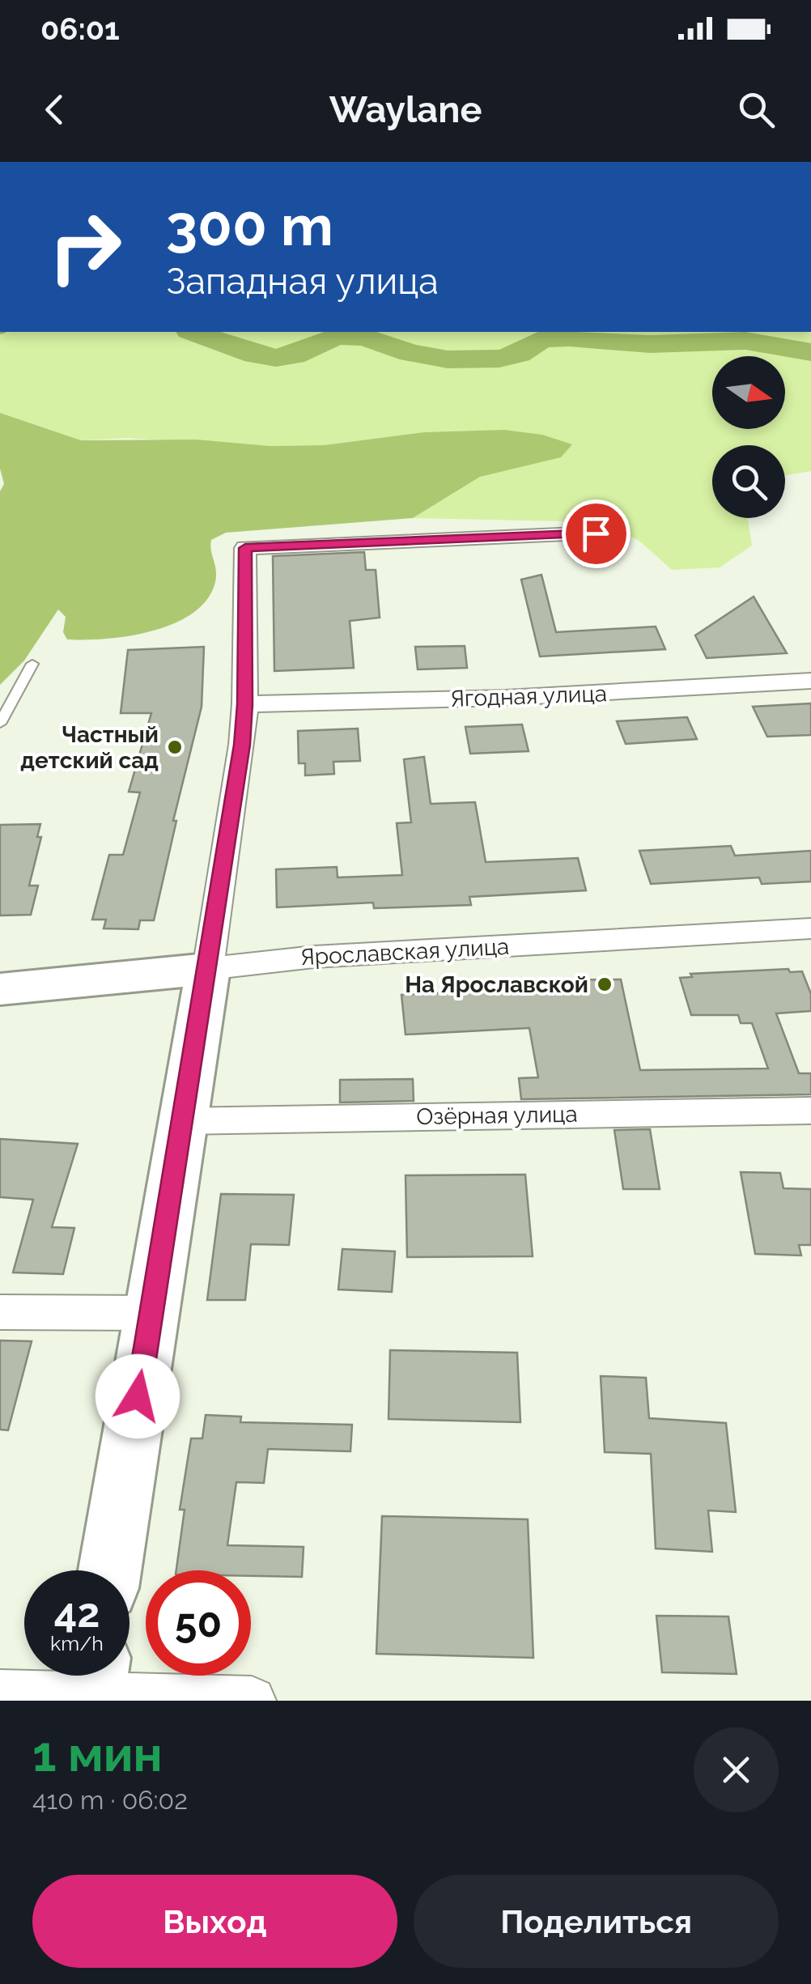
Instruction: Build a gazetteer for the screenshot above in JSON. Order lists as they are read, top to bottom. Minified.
{"streets":{"main road":["Ярославская улица"],"street":["Ягодная улица","Озёрная улица"]},"places":["Частный детский сад","На Ярославской"],"north":"right","page":{"status":"06:01","header":"Waylane","turn":["300 m","Западная улица"],"speed":"42 km/h","limit":"50","heading":["1 мин","410 m · 06:02"],"buttons":["Выход","Поделиться"]}}
